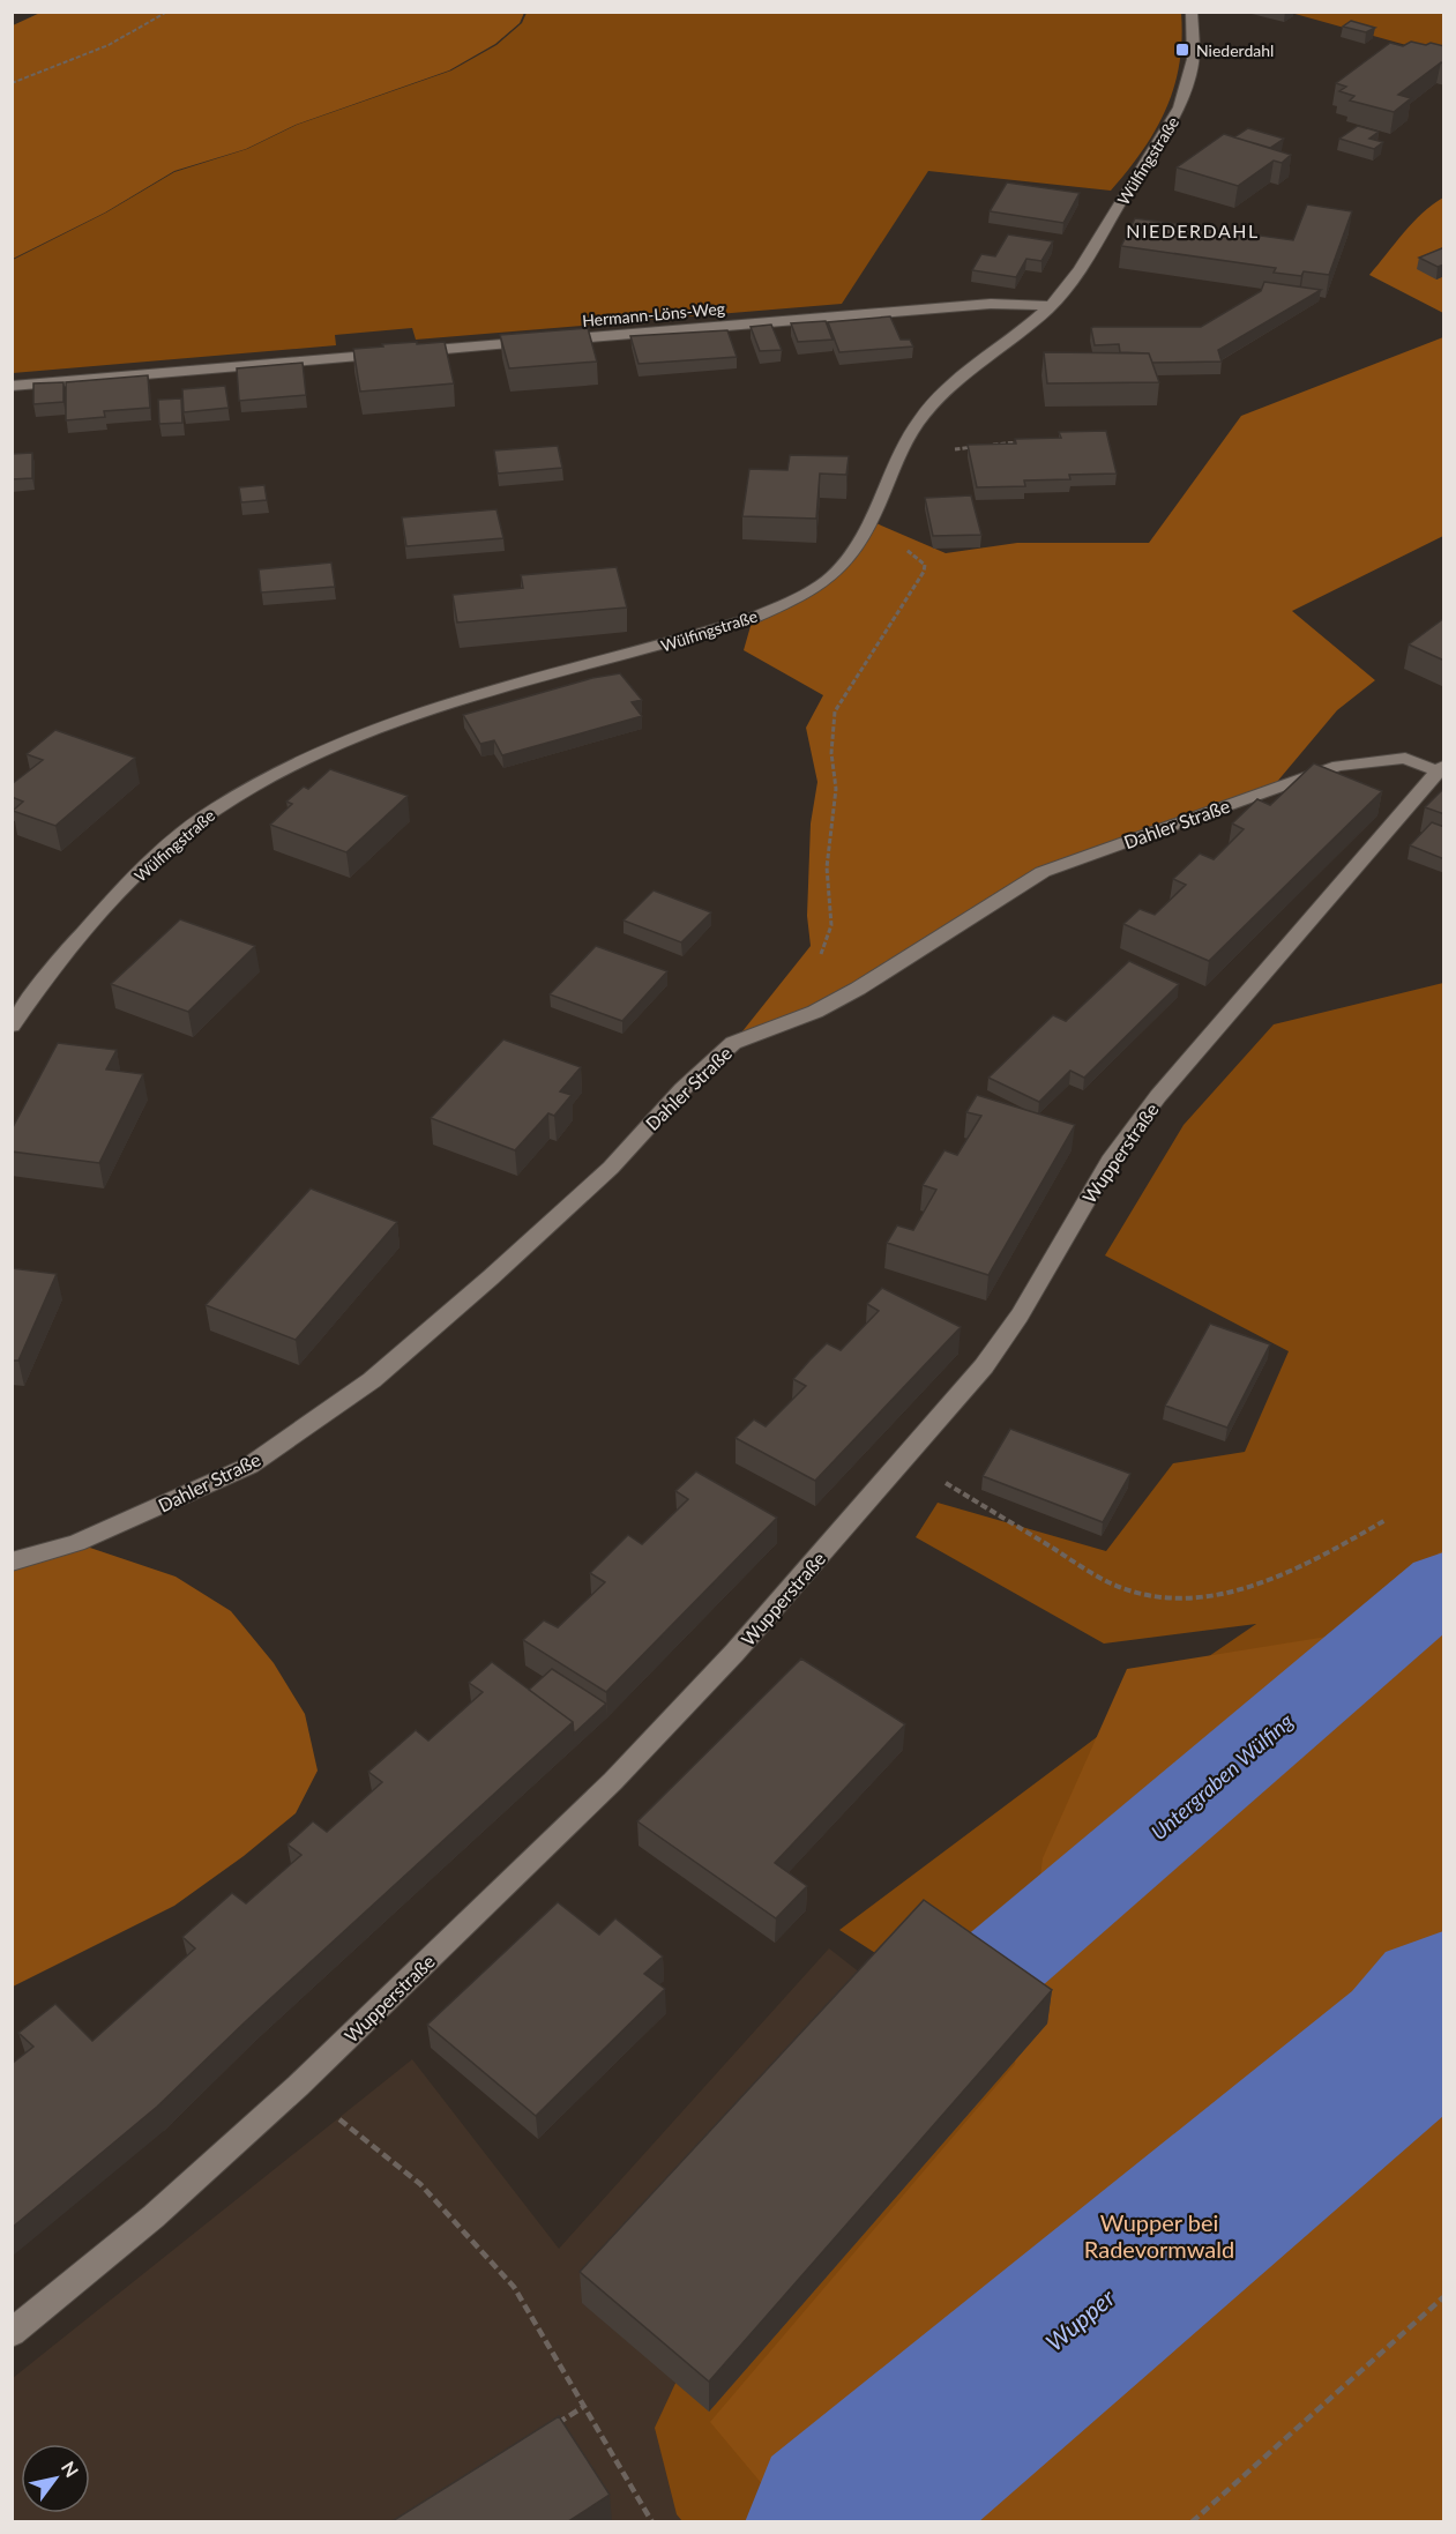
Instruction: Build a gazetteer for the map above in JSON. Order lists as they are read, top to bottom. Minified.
{"streets":{"street":["Wülfingstraße","Hermann-Löns-Weg","Dahler Straße","Wupperstraße"]},"crossings":[["Wülfingstraße","Hermann-Löns-Weg"],["Dahler Straße","Wupperstraße"]],"districts":["NIEDERDAHL"],"water":["Untergraben Wülfing","Wupper"],"parks":["Wupper bei Radevormwald"],"places":{"transit":["Niederdahl"]},"north":"top right"}
